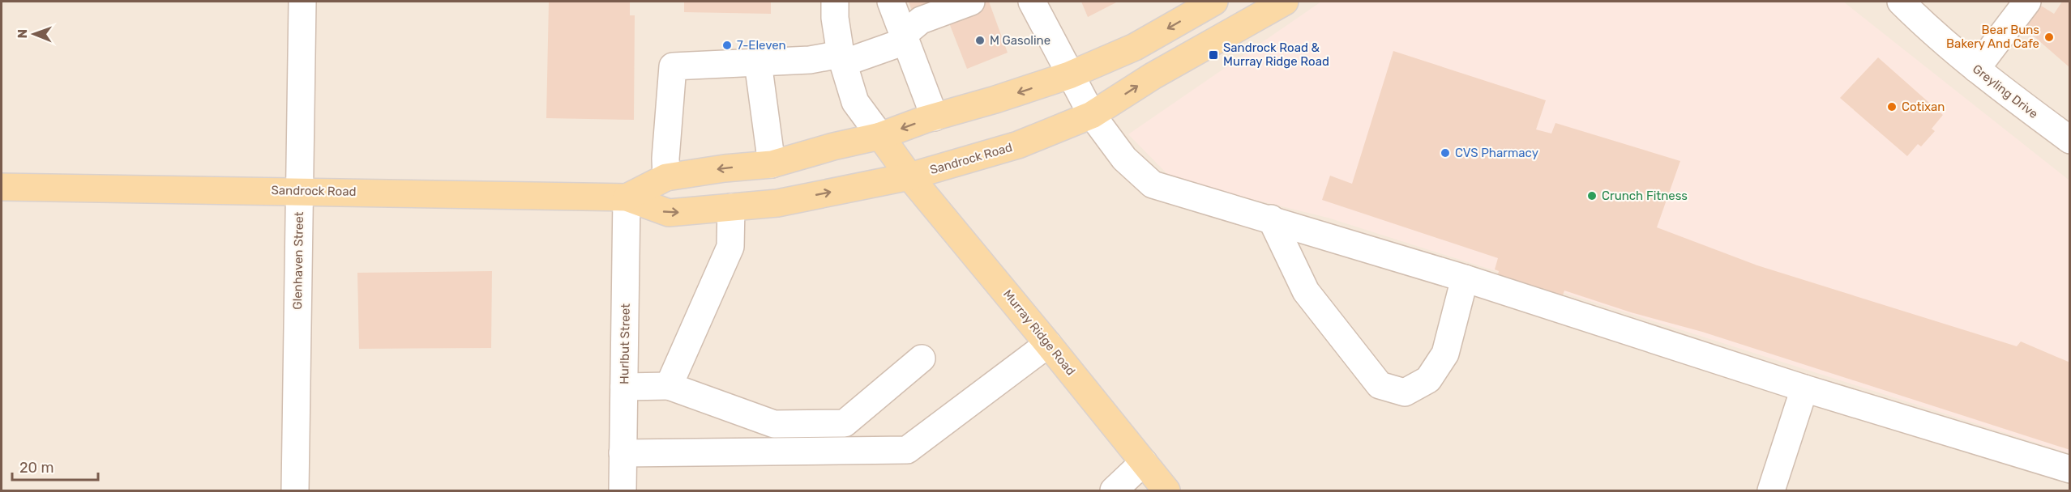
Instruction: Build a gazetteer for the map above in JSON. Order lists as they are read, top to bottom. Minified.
{"streets":{"main road":["Sandrock Road","Murray Ridge Road"],"street":["Greyling Drive","Glenhaven Street","Hurlbut Street"]},"crossings":[["Sandrock Road","Glenhaven Street"],["Sandrock Road","Murray Ridge Road"],["Sandrock Road","Hurlbut Street"]],"places":{"other":["Bear Buns Bakery And Cafe","M Gasoline","7-Eleven","Cotixan","CVS Pharmacy","Crunch Fitness"],"transit":["Sandrock Road & Murray Ridge Road"]},"scale_bar":"20 m","north":"left"}
